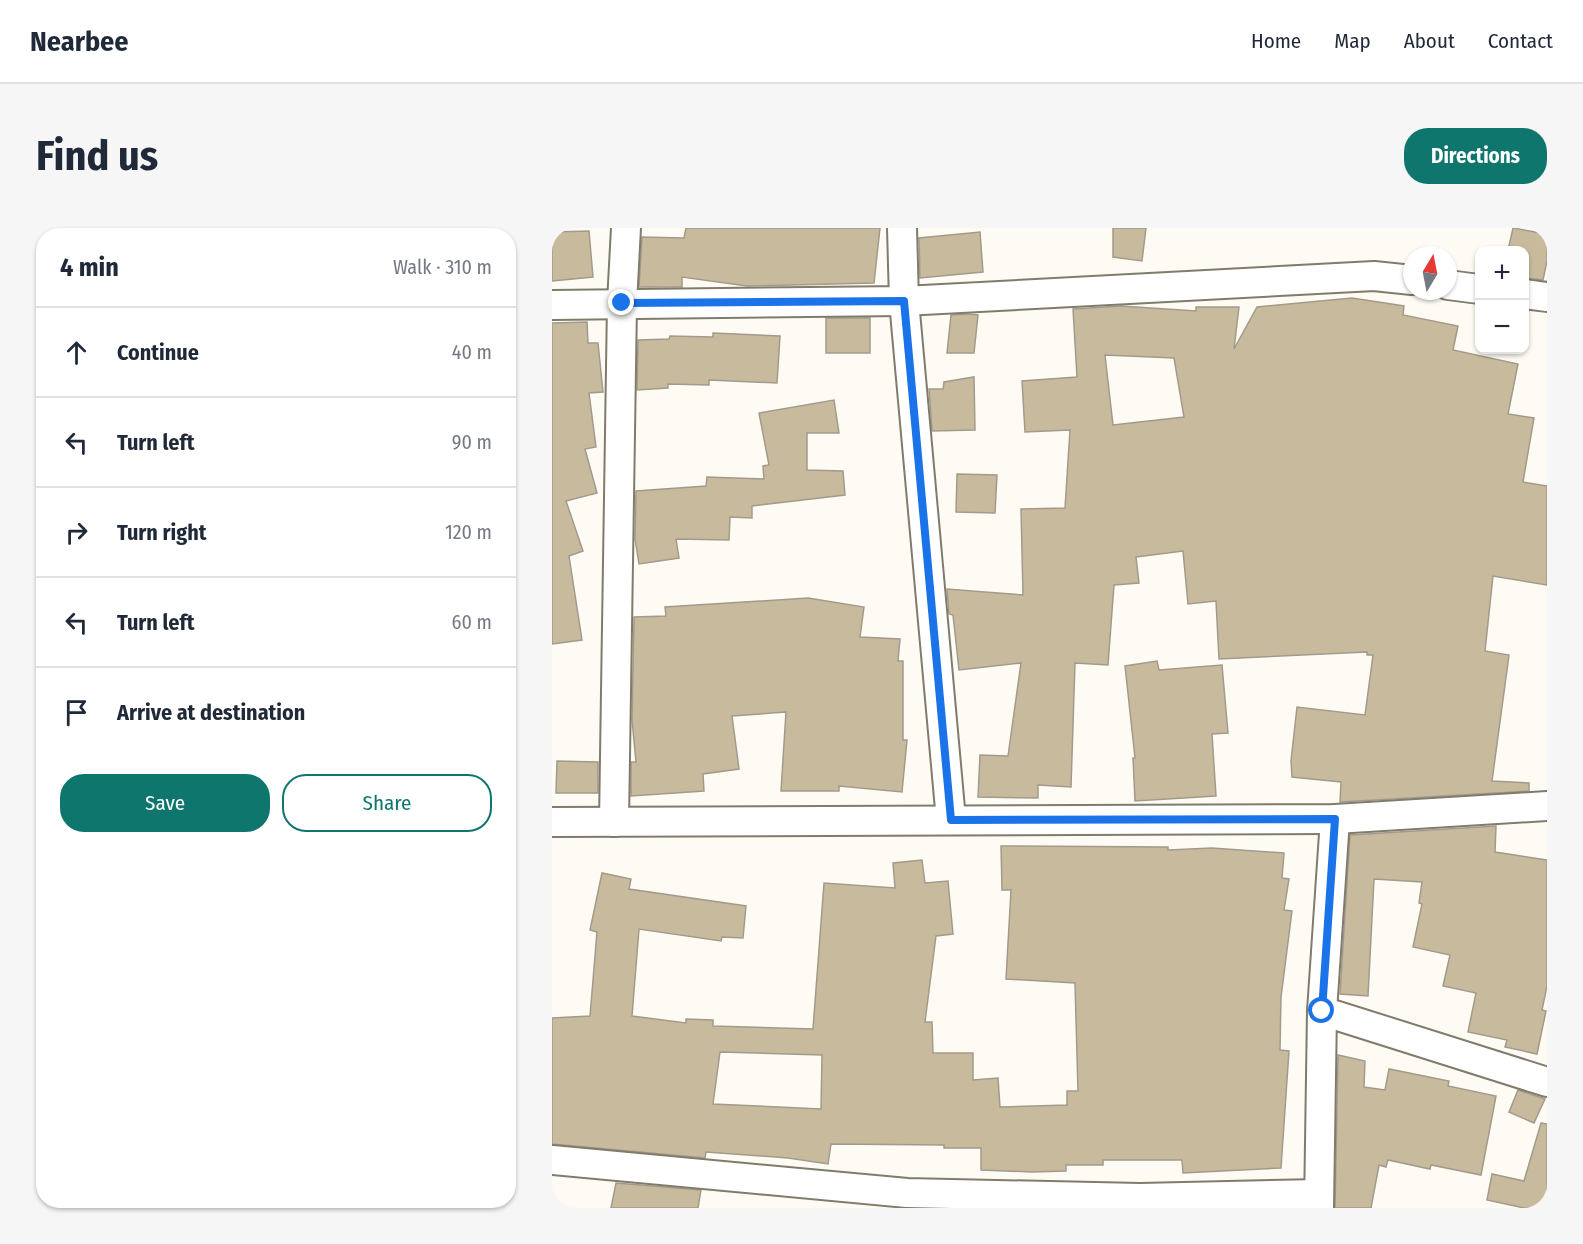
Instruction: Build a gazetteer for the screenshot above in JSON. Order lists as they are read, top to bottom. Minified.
{"north":"top","page":{"header":"Nearbee","nav":["Home","Map","About","Contact"],"buttons":["Directions",["Save","Share"]],"title":"Find us","heading":["4 min","Walk · 310 m"],"map_buttons":["+","−"],"list":[["Continue","40 m"],["Turn left","90 m"],["Turn right","120 m"],["Turn left","60 m"],"Arrive at destination"]}}
